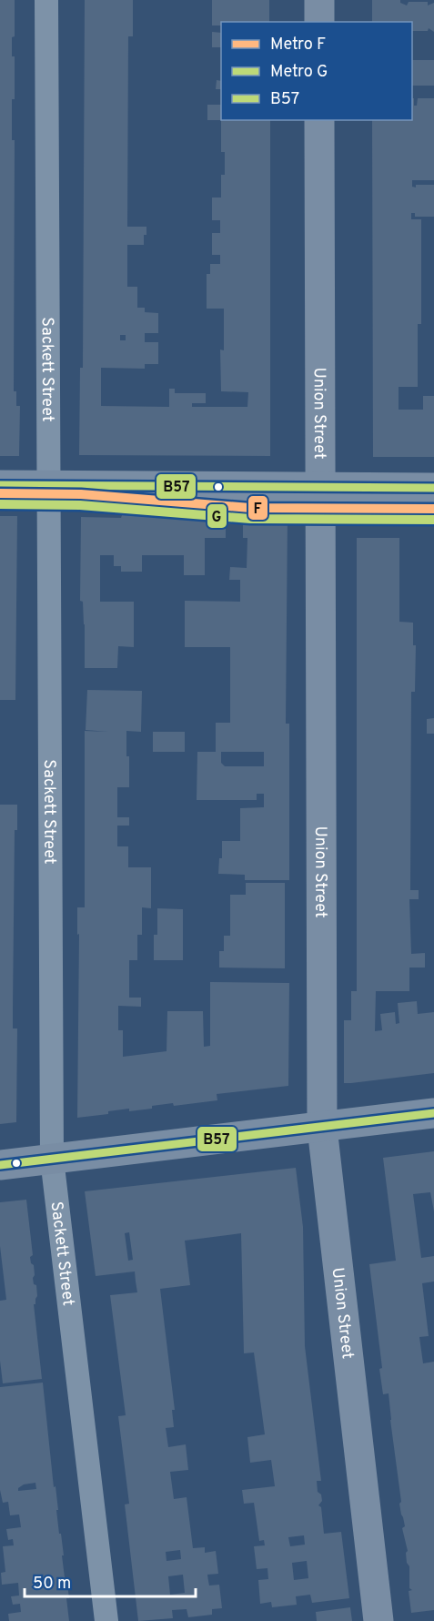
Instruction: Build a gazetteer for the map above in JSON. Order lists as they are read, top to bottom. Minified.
{"streets":{"street":["Sackett Street","Union Street"]},"lines":["transit line B57","metro line F","metro line G"],"legend":["Metro F","Metro G","B57"],"scale_bar":"50 m"}
